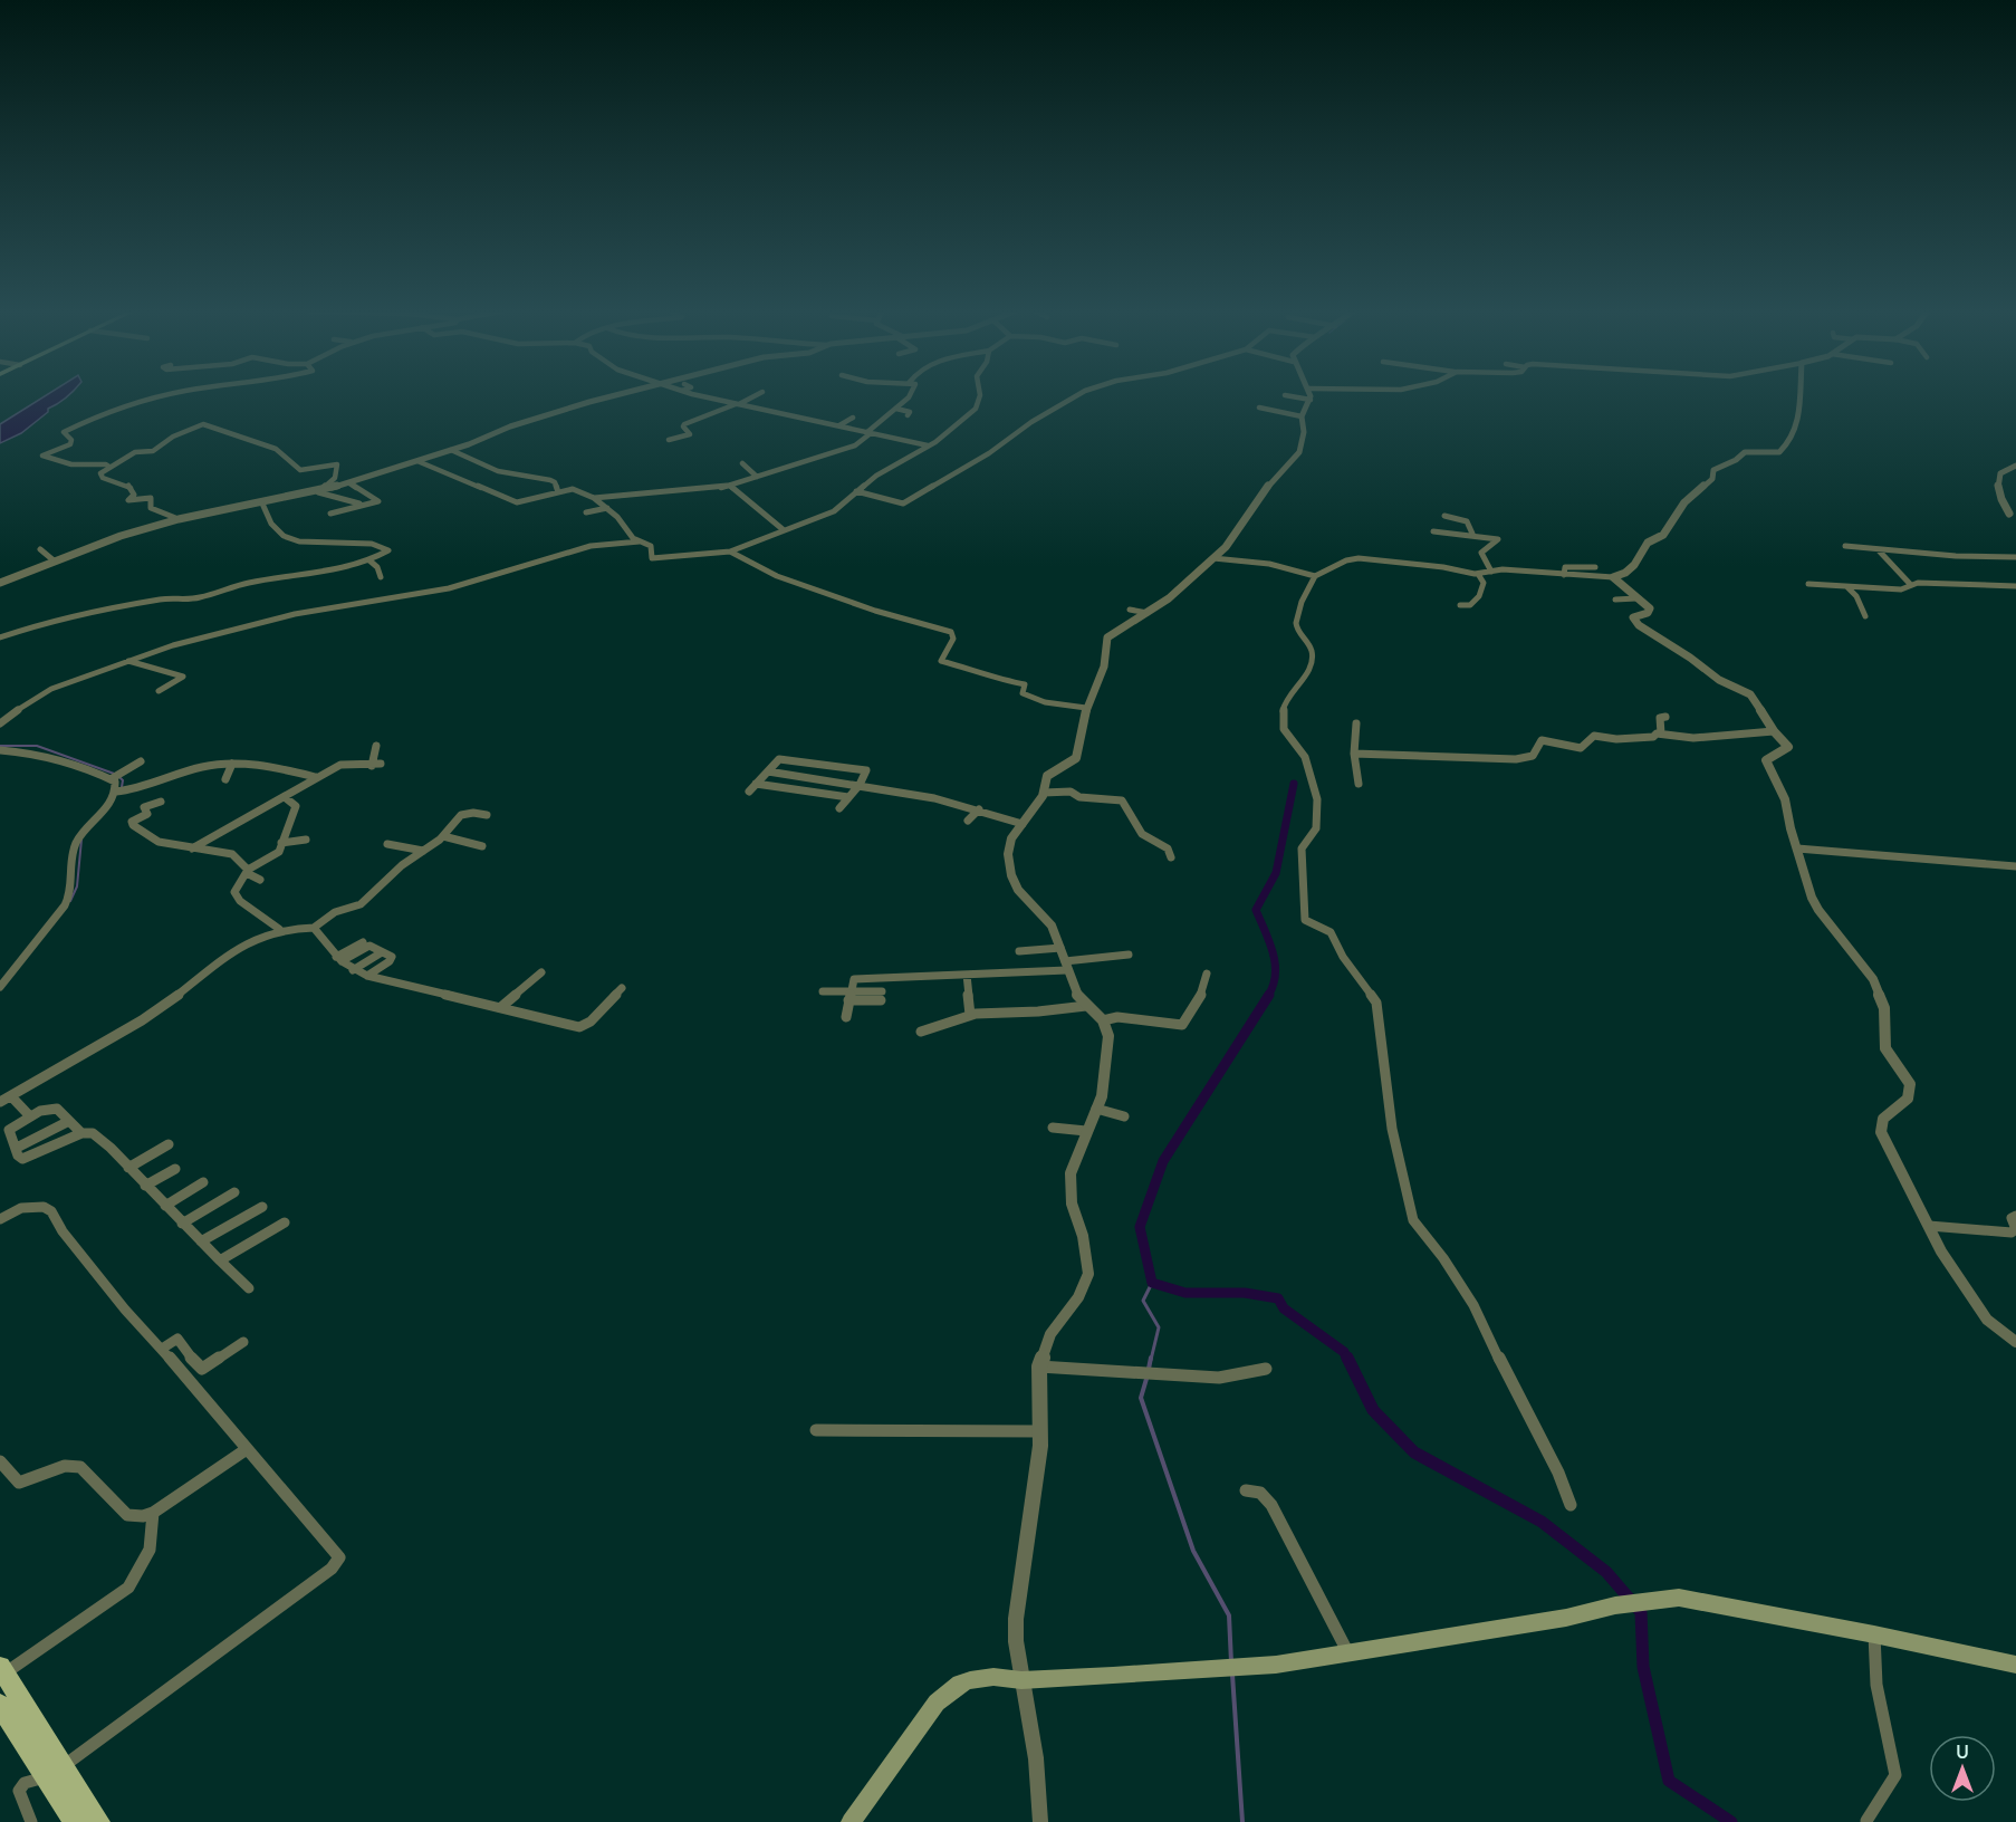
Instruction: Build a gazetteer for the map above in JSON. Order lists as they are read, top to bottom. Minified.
{"north":"top"}
